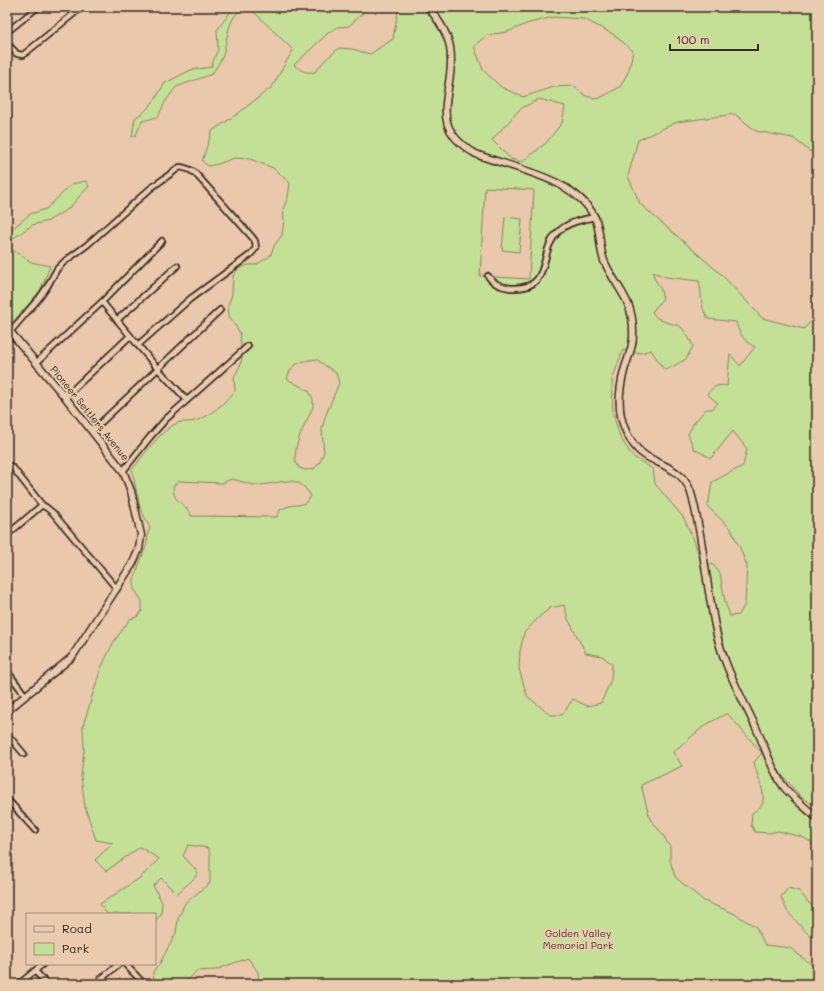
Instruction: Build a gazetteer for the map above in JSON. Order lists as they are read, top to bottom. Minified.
{"streets":{"main road":["Pioneer Settlers Avenue"]},"parks":["Golden Valley Memorial Park"],"legend":["Road","Park"],"scale_bar":"100 m"}
